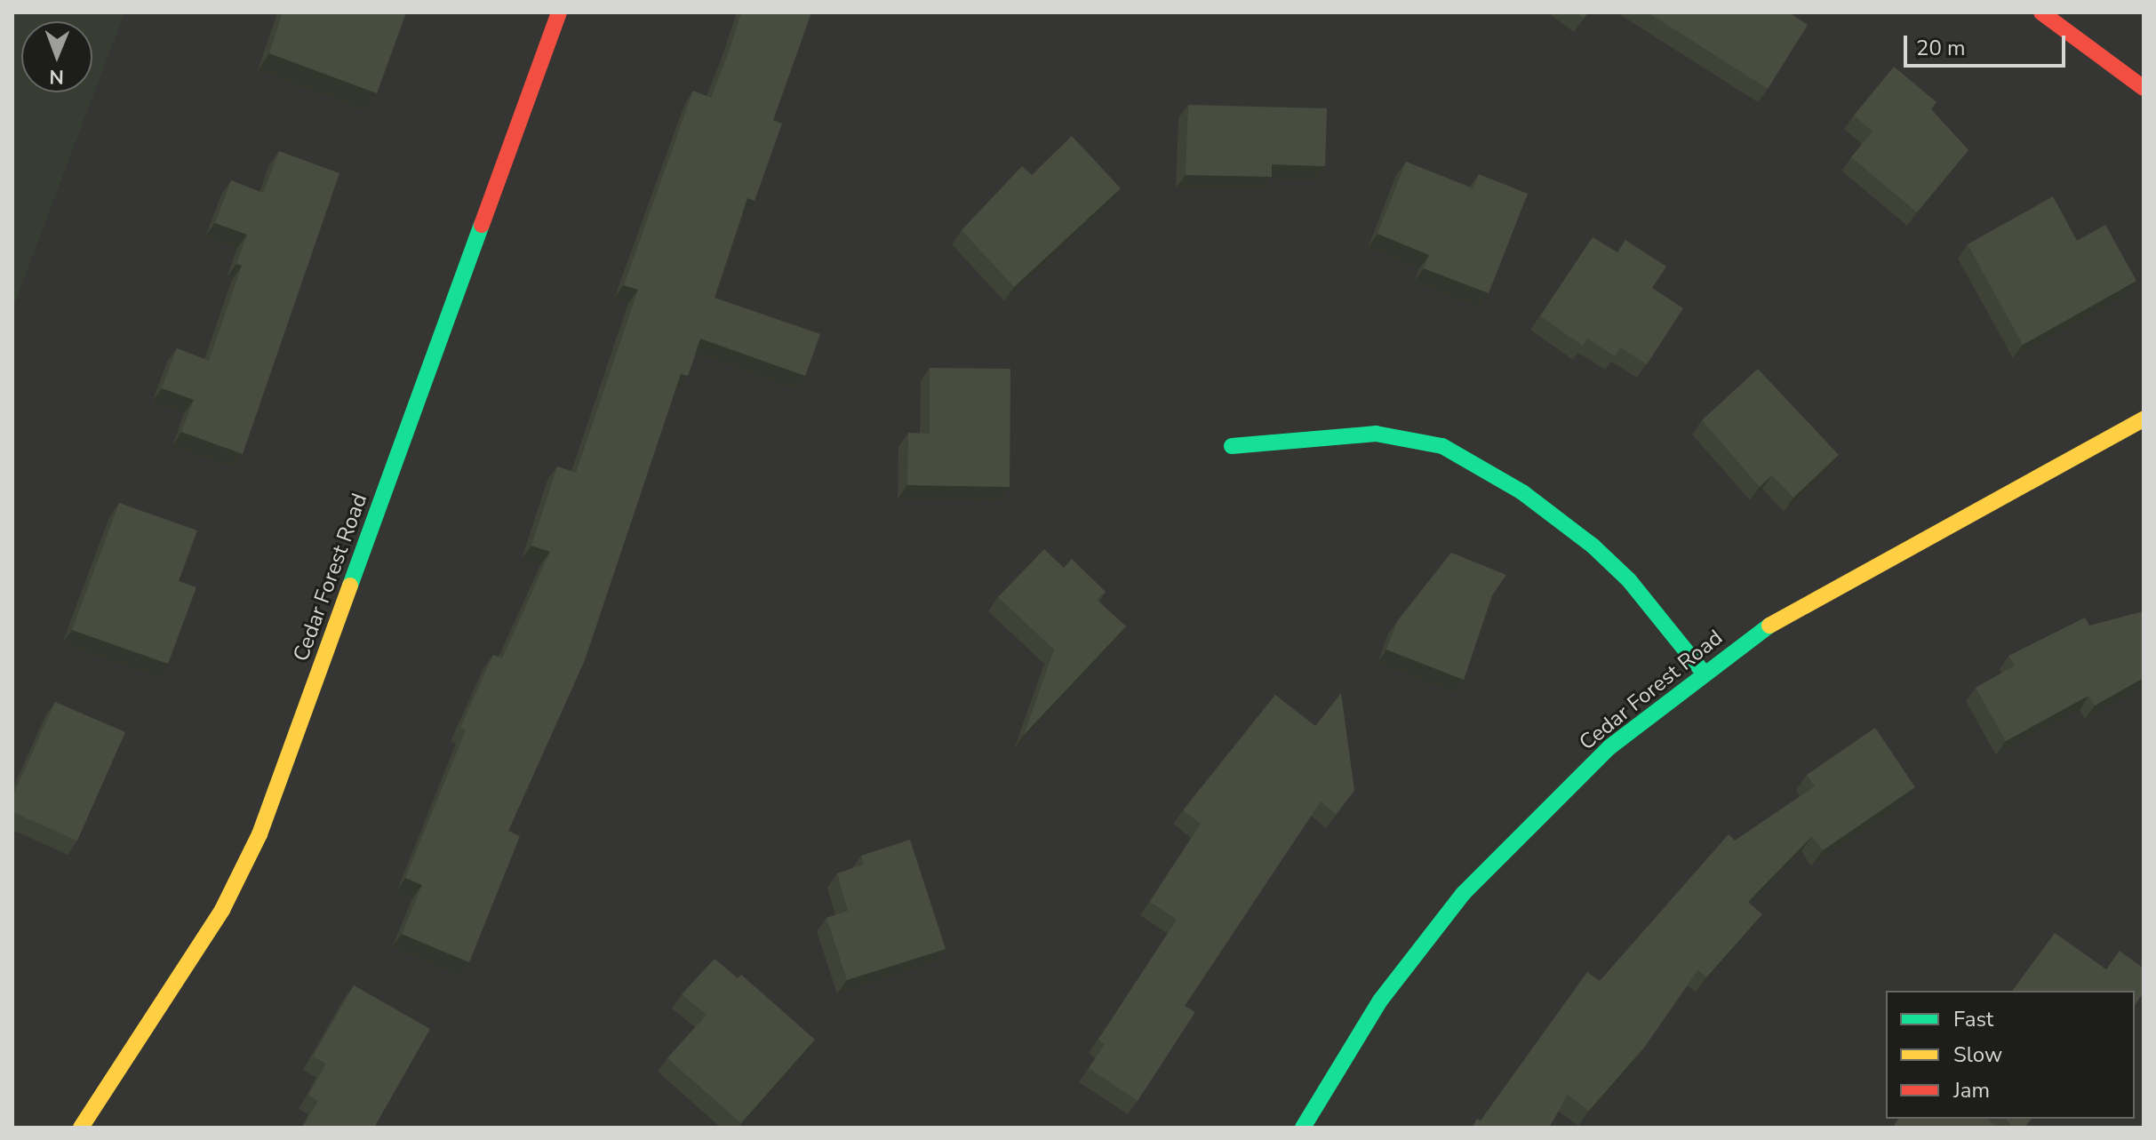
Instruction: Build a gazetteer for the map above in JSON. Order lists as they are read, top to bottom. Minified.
{"streets":{"street":["Cedar Forest Road"]},"legend":["Fast","Slow","Jam"],"scale_bar":"20 m","north":"bottom"}
